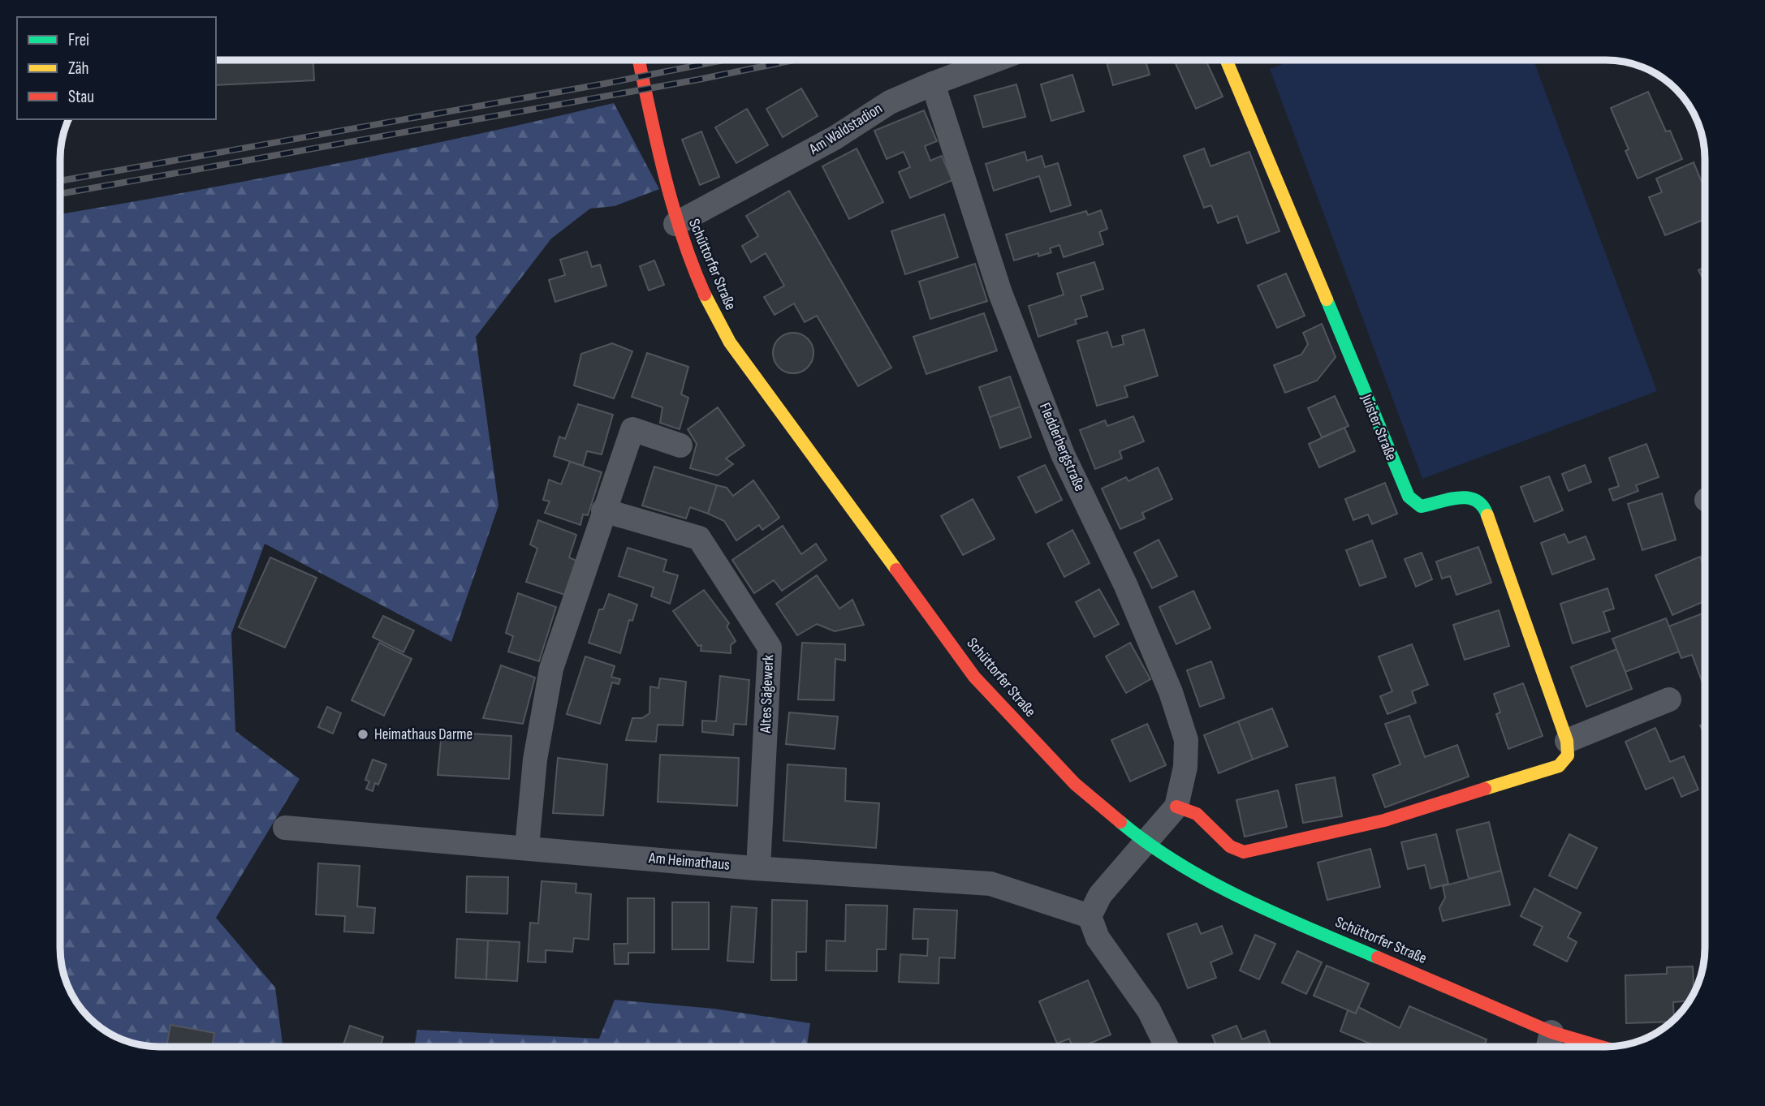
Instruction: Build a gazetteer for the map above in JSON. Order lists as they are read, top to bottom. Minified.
{"streets":{"main road":["Schüttorfer Straße","Juister Straße"],"street":["Am Waldstadion","Fledderbergstraße","Altes Sägewerk","Am Heimathaus"]},"crossings":[["Am Waldstadion","Schüttorfer Straße"],["Am Waldstadion","Fledderbergstraße"],["Altes Sägewerk","Am Heimathaus"]],"places":["Heimathaus Darme"],"legend":["Frei","Zäh","Stau"]}
